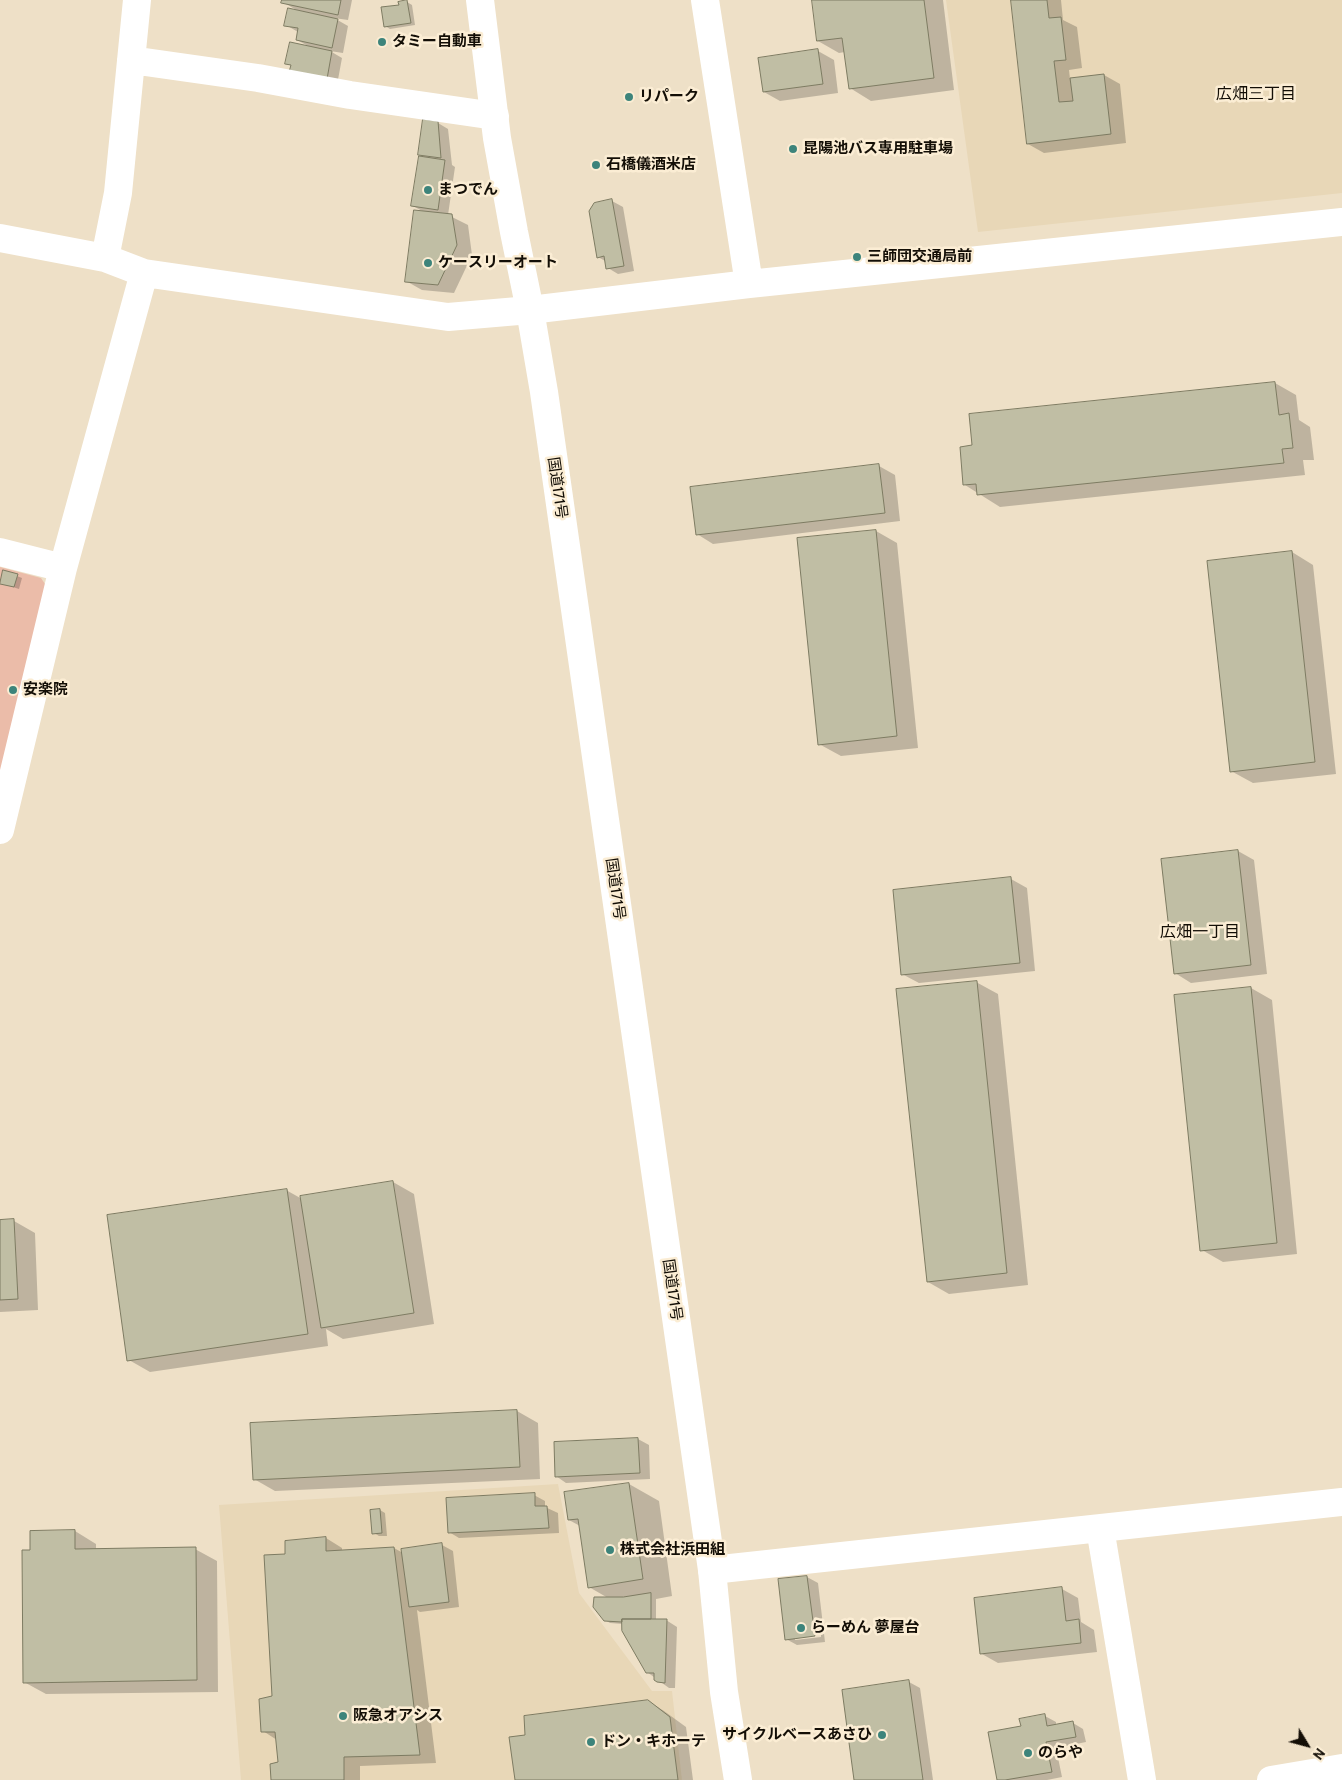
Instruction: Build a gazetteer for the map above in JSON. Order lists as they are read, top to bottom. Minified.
{"streets":{"main road":["国道171号"]},"districts":["広畑三丁目","広畑一丁目"],"places":["タミー自動車","リパーク","昆陽池バス専用駐車場","石橋儀酒米店","まつでん","三師団交通局前","ケースリーオート","安楽院","株式会社浜田組","らーめん 夢屋台","阪急オアシス","サイクルベースあさひ","ドン・キホーテ","のらや"],"north":"bottom right"}
